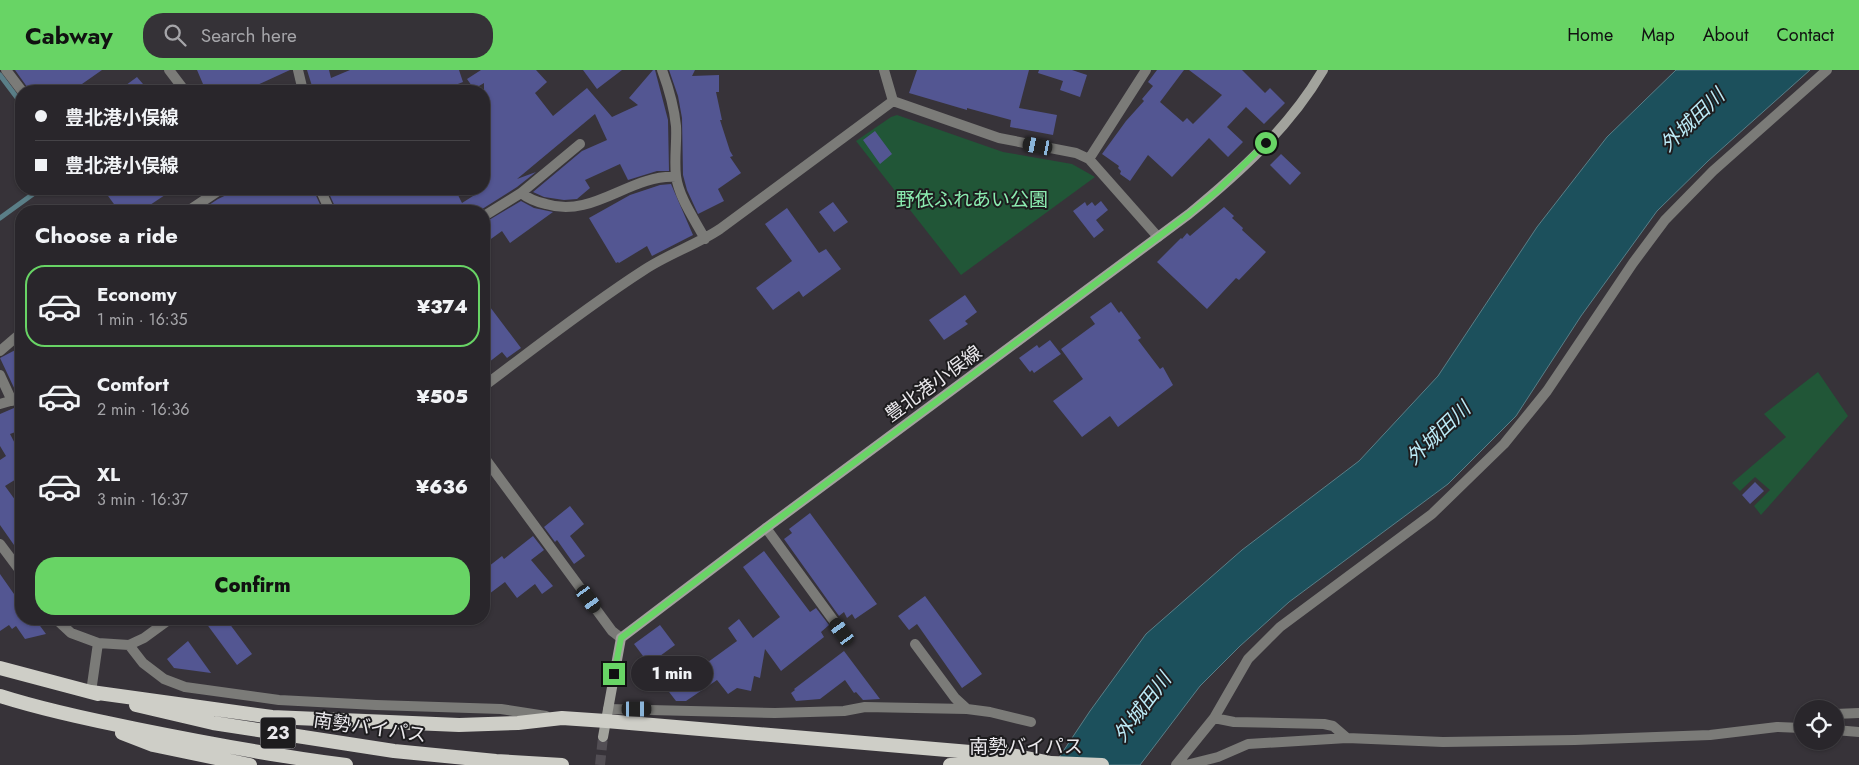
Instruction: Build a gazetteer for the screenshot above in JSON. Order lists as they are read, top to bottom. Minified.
{"streets":{"highway":["南勢バイパス","23"],"main road":["豊北港小俣線"]},"water":["外城田川"],"parks":["野依ふれあい公園"],"page":{"header":"Cabway","search":"Search here","nav":["Home","Map","About","Contact"],"banner":["豊北港小俣線","豊北港小俣線"],"heading":"Choose a ride","list":[{"name":"Economy","note":"1 min · 16:35","value":"¥374"},{"name":"Comfort","note":"2 min · 16:36","value":"¥505"},{"name":"XL","note":"3 min · 16:37","value":"¥636"}],"buttons":"Confirm","bubble":"1 min"}}
